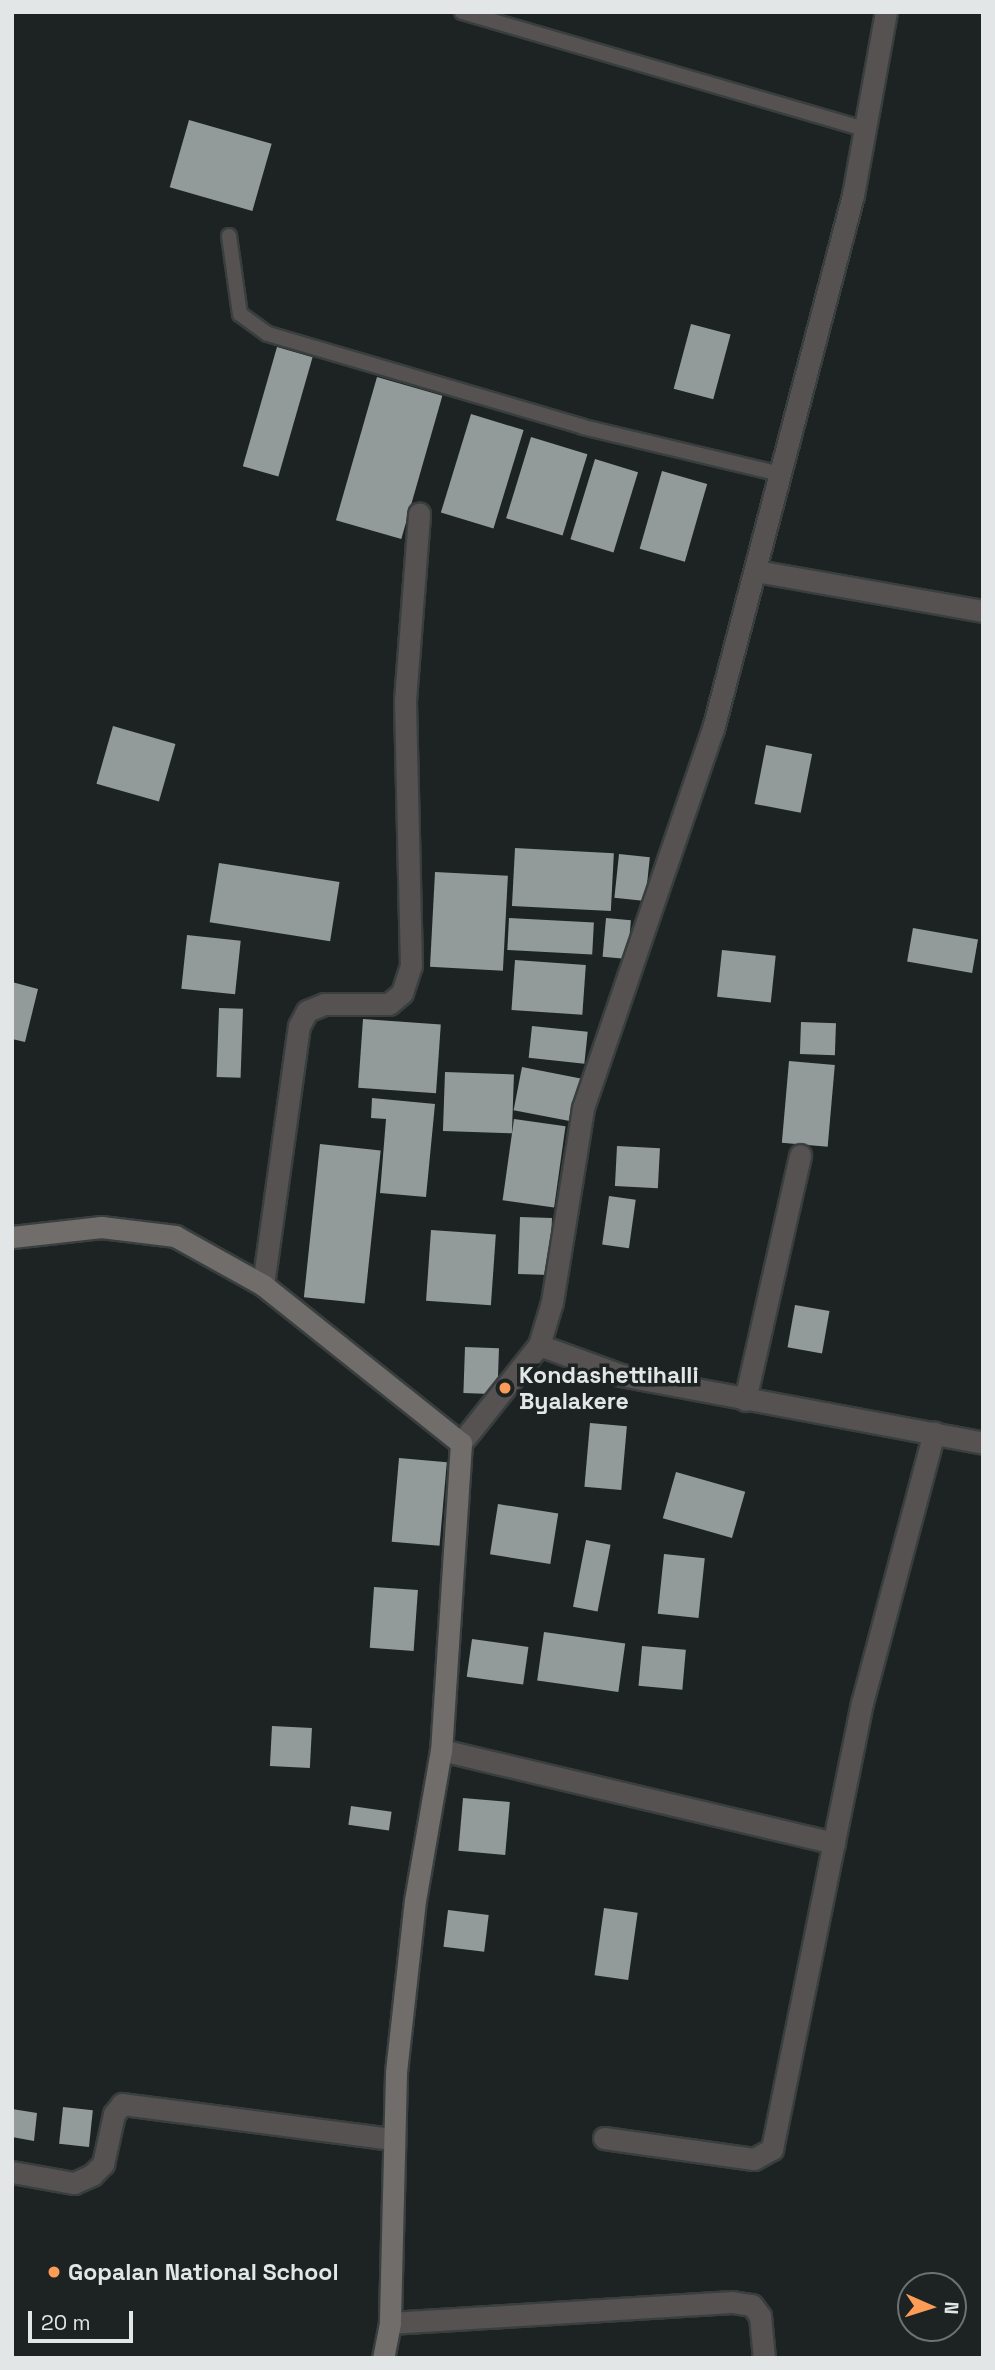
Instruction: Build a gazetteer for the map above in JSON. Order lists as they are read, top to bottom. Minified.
{"places":["Kondashettihalli Byalakere","Gopalan National School"],"scale_bar":"20 m","north":"right"}
